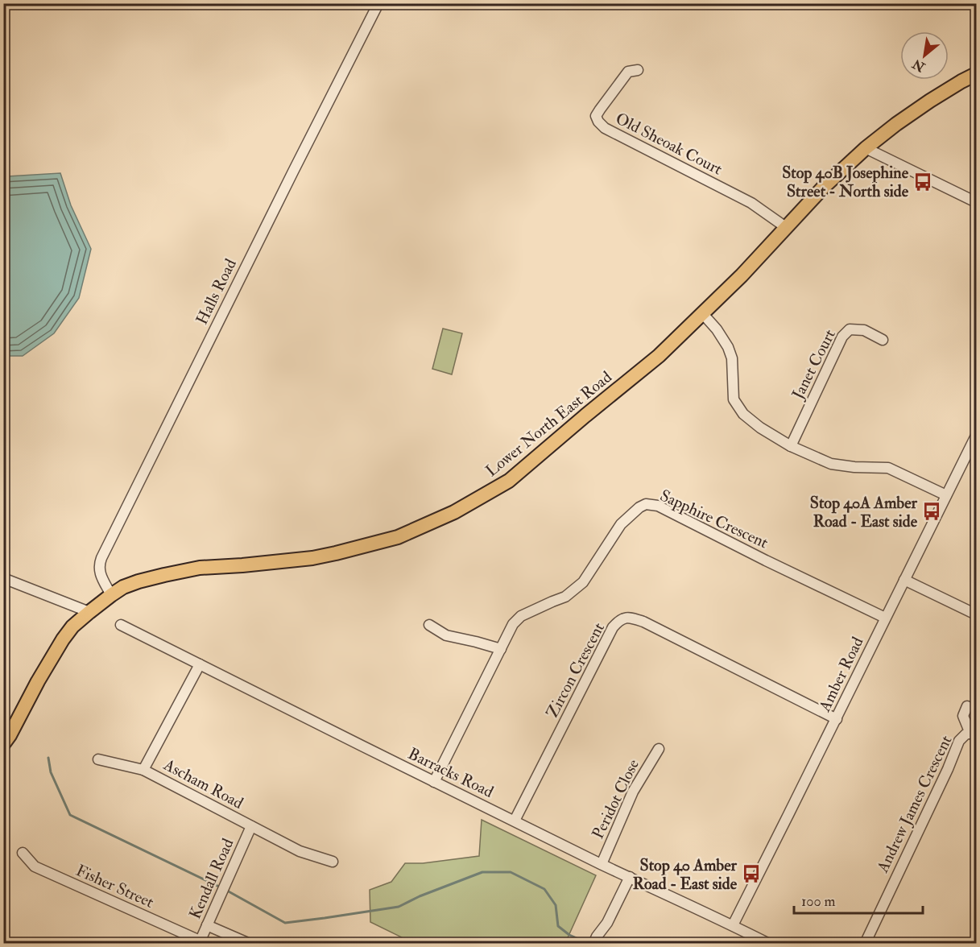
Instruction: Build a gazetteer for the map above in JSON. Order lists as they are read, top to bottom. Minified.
{"streets":{"main road":["Lower North East Road"],"street":["Old Sheoak Court","Halls Road","Janet Court","Sapphire Crescent","Zircon Crescent","Amber Road","Barracks Road","Ascham Road","Peridot Close","Andrew James Crescent","Kendall Road","Fisher Street"]},"crossings":[["Old Sheoak Court","Lower North East Road"],["Halls Road","Lower North East Road"],["Sapphire Crescent","Amber Road"],["Sapphire Crescent","Barracks Road"],["Zircon Crescent","Amber Road"],["Zircon Crescent","Barracks Road"],["Amber Road","Barracks Road"],["Barracks Road","Ascham Road"],["Barracks Road","Peridot Close"],["Ascham Road","Kendall Road"],["Kendall Road","Fisher Street"]],"places":{"bus stop":["Stop 40B Josephine Street - North side","Stop 40A Amber Road - East side","Stop 40 Amber Road - East side"]},"scale_bar":"100 m","north":"bottom left"}
